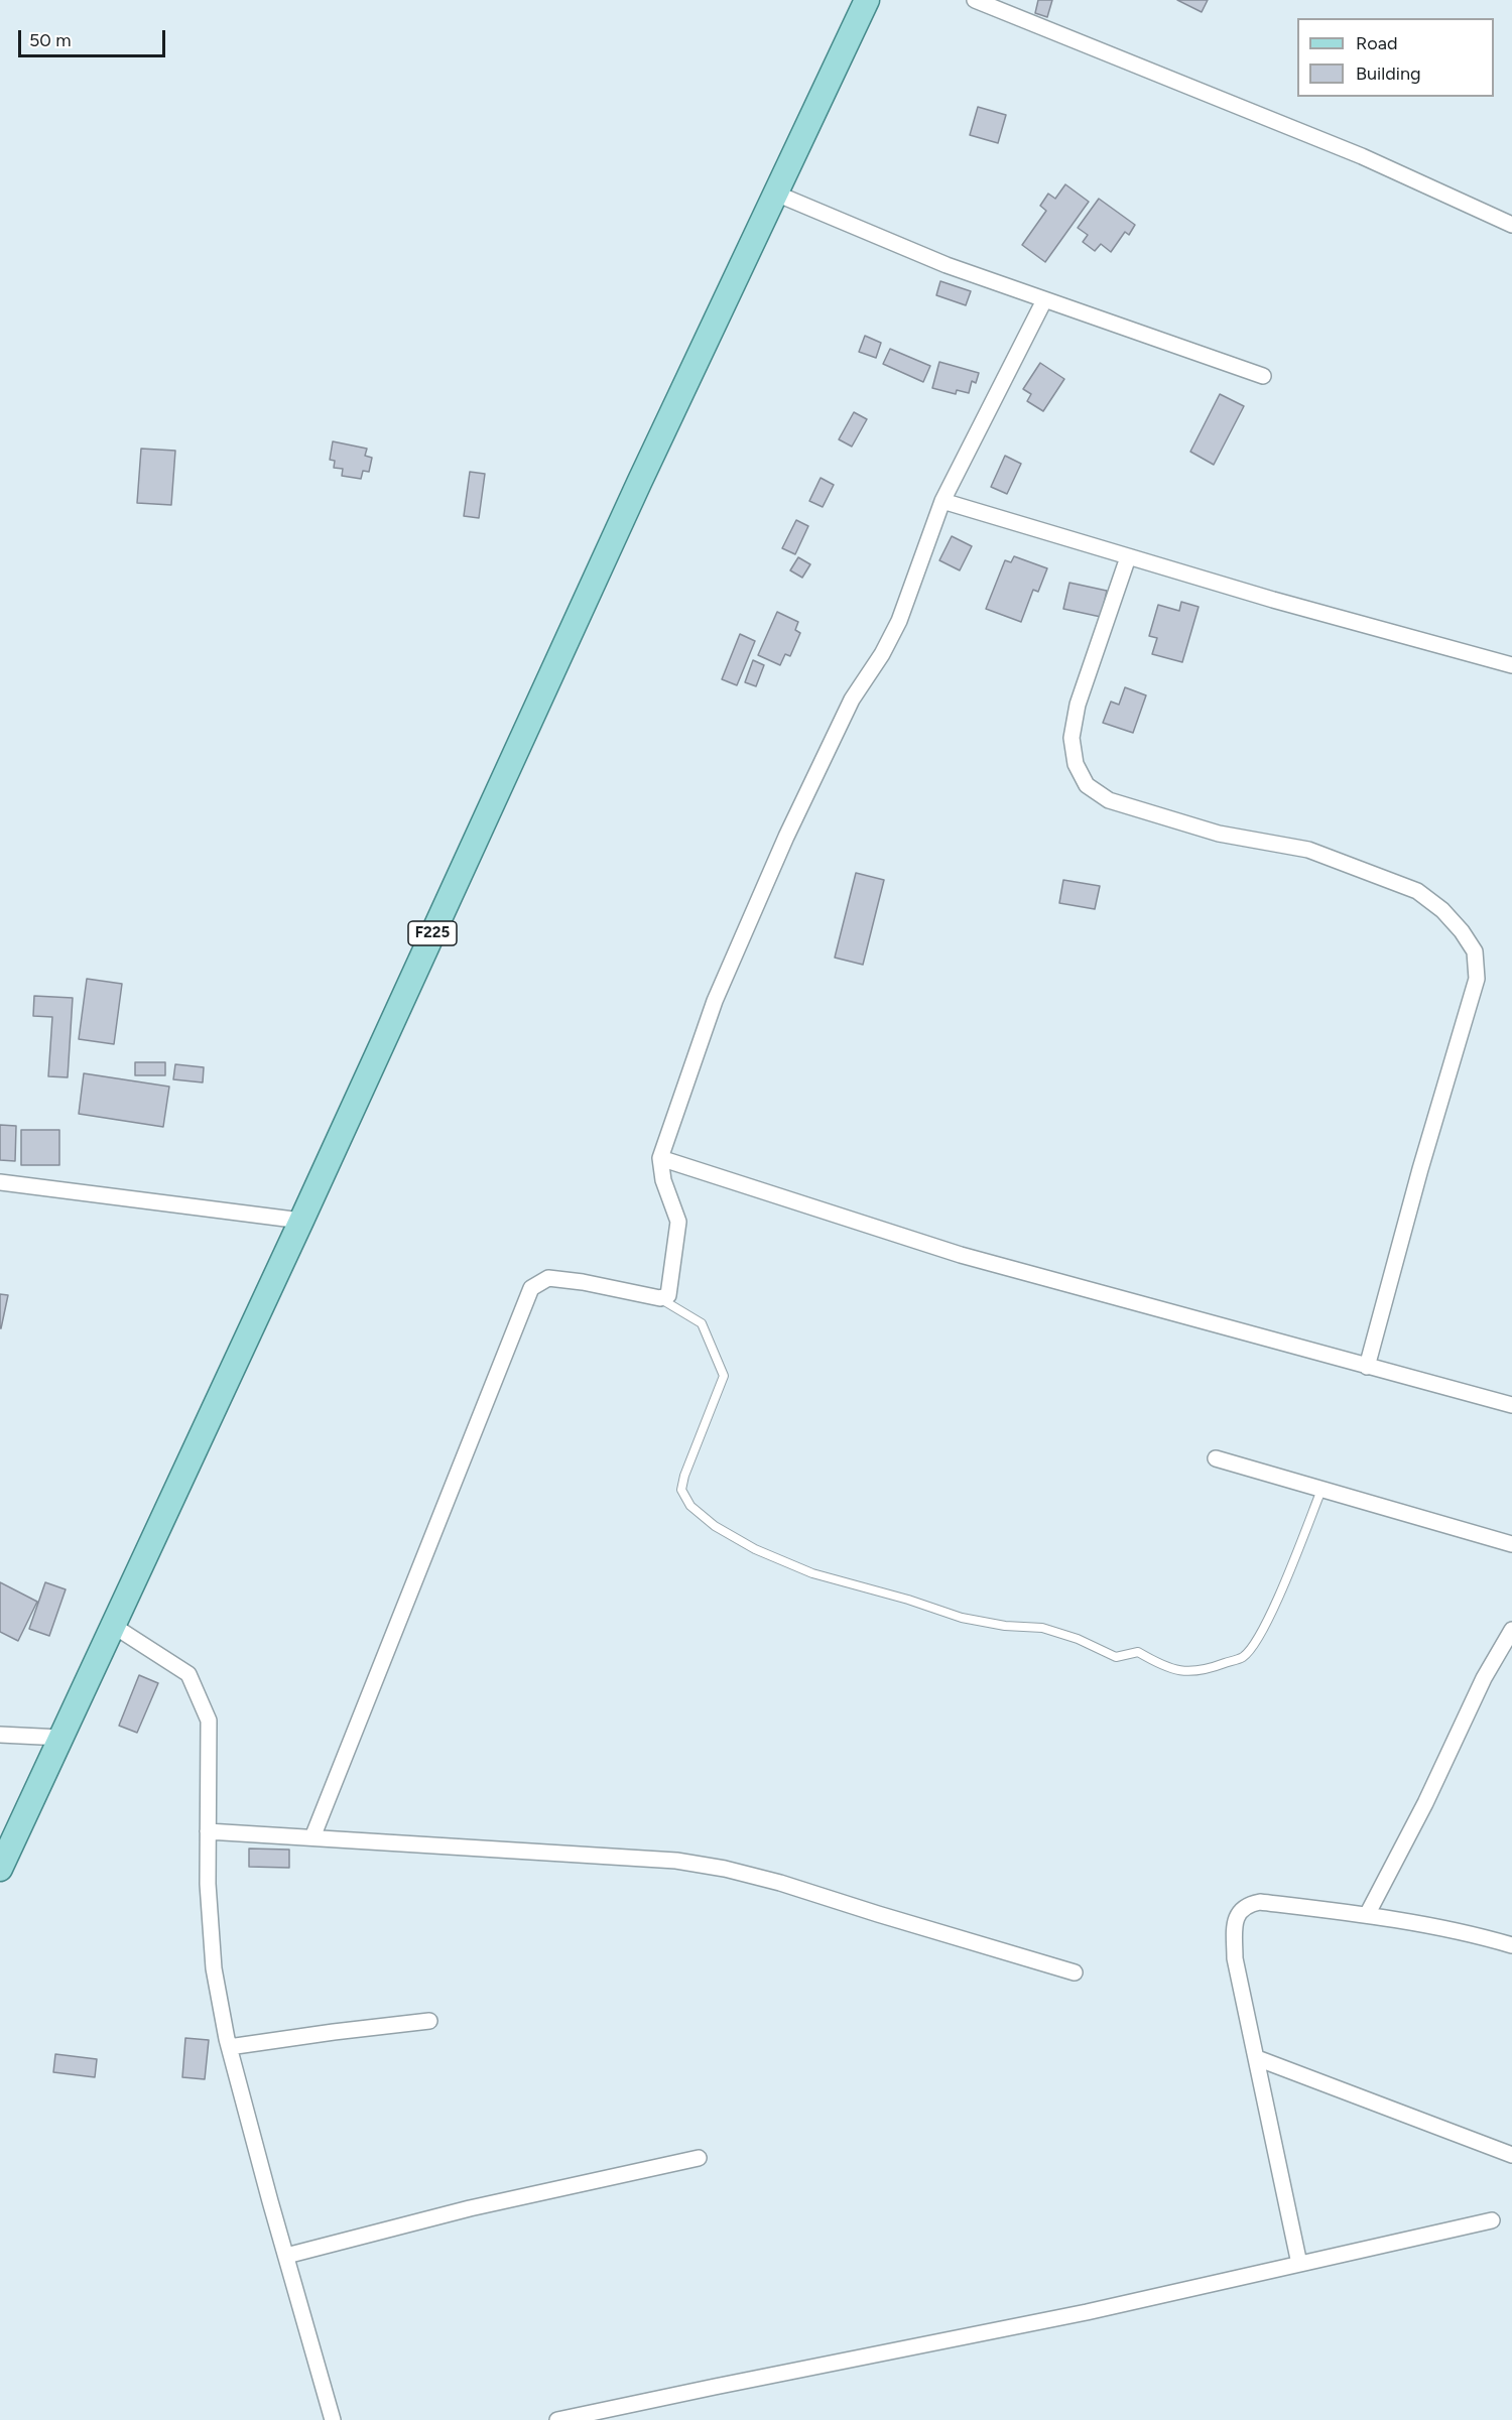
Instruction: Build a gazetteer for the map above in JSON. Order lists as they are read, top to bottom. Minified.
{"streets":{"main road":["F225"]},"legend":["Road","Building"],"scale_bar":"50 m"}
